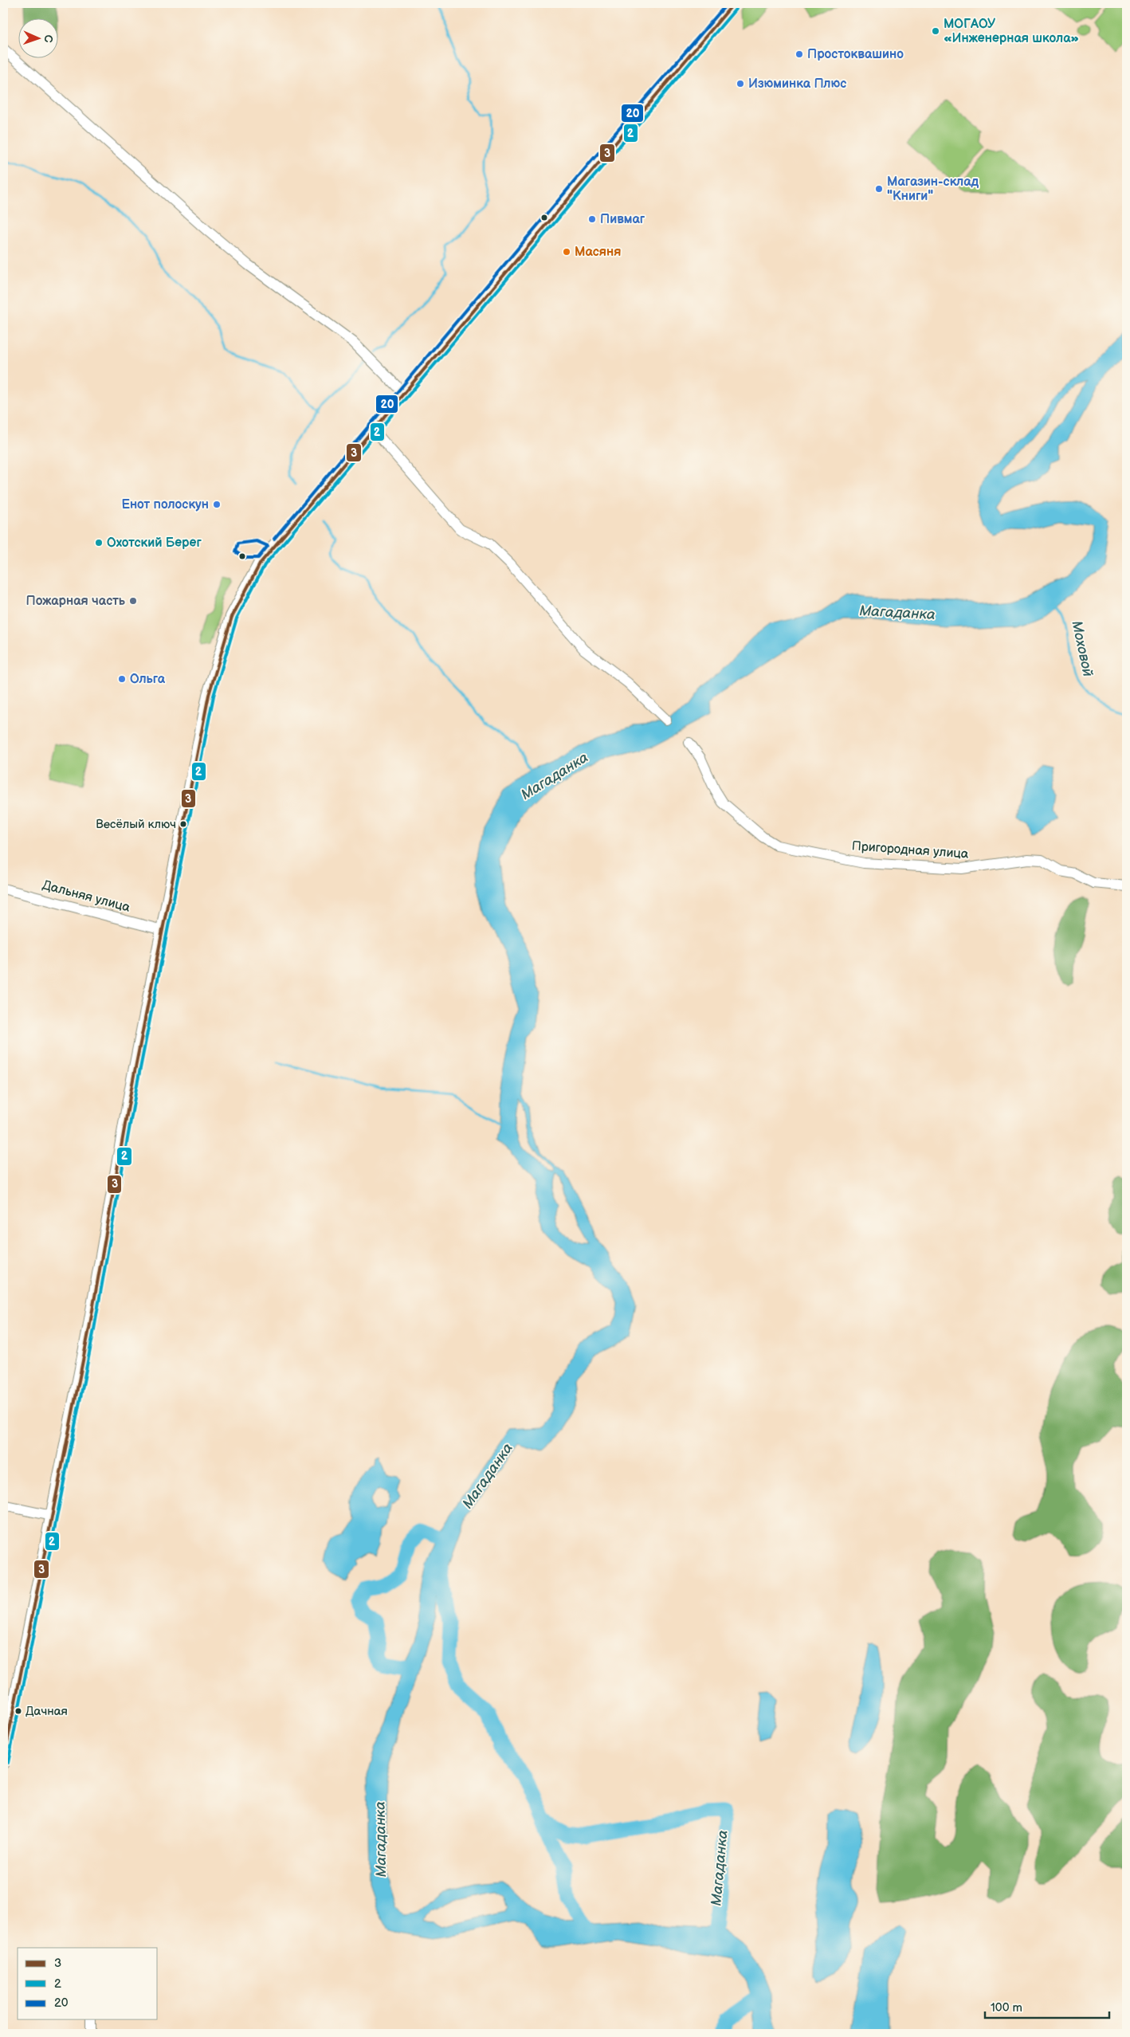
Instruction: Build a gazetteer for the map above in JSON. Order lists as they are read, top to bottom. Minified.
{"streets":{"street":["Пригородная улица","Дальняя улица"]},"water":["Магаданка","Моховой"],"places":["МОГАОУ «Инженерная школа»","Простоквашино","Изюминка Плюс","Магазин-склад \"Книги\"","Пивмаг","Масяня","Енот полоскун","Охотский Берег","Пожарная часть","Ольга","Весёлый ключ","Дачная"],"lines":["transit line 3","transit line 20","transit line 2"],"legend":["3","2","20"],"scale_bar":"100 m","north":"right"}
